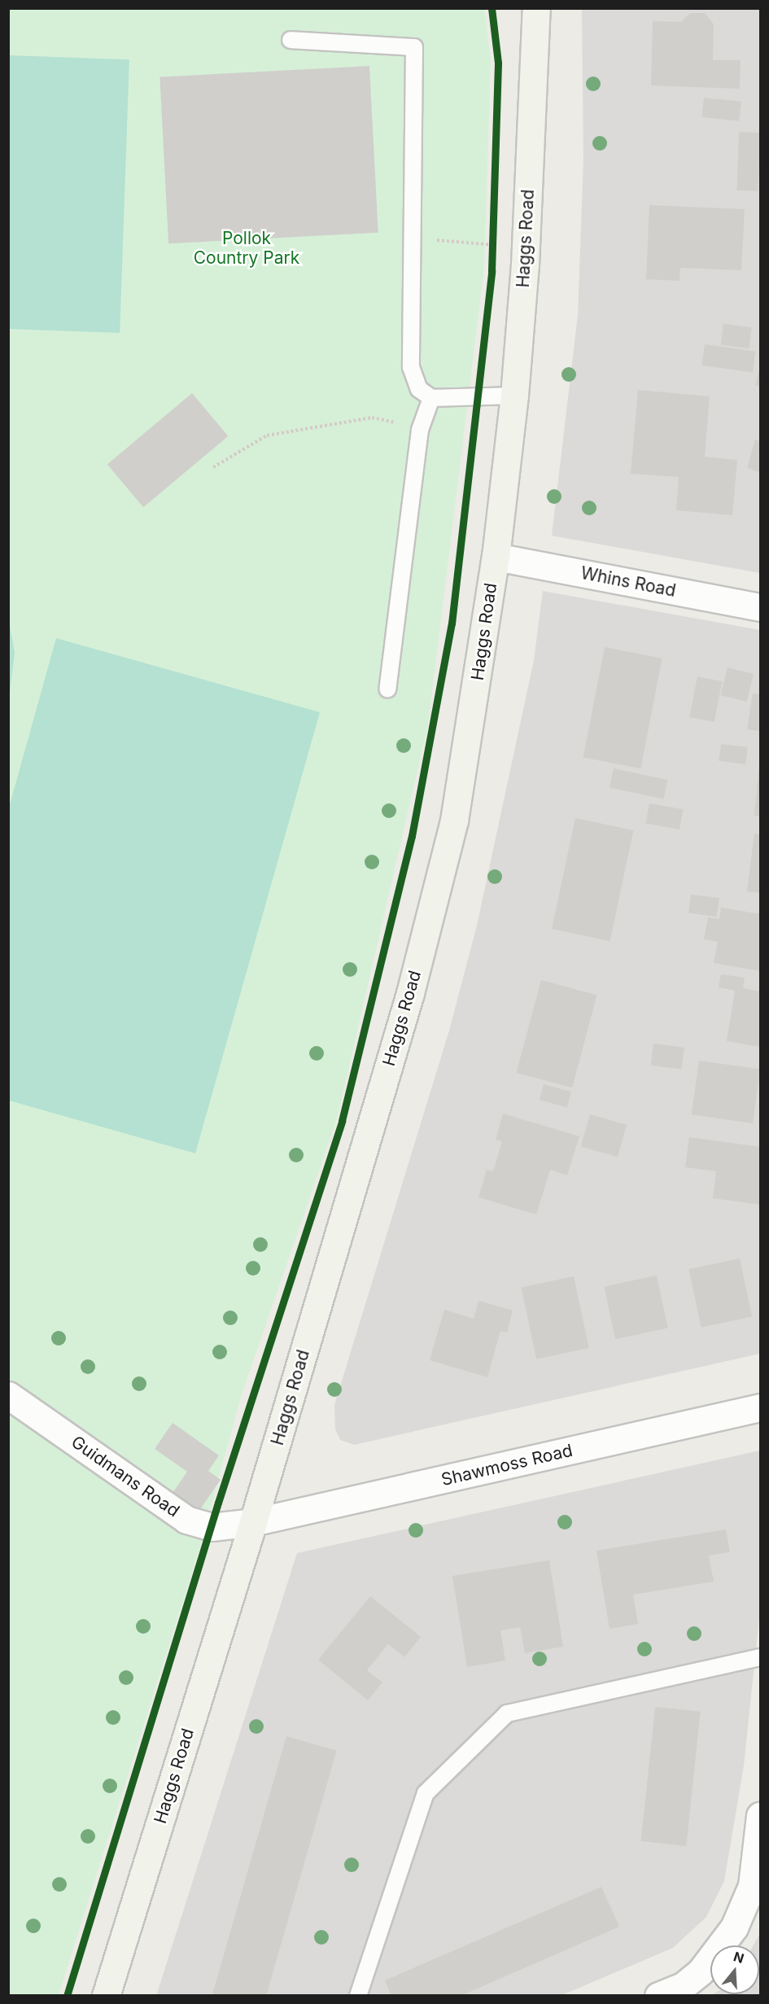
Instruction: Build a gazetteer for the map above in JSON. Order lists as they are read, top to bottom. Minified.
{"streets":{"main road":["Haggs Road"],"street":["Whins Road","Shawmoss Road","Guidmans Road"]},"crossings":[["Haggs Road","Whins Road"],["Haggs Road","Shawmoss Road"],["Haggs Road","Guidmans Road"],["Shawmoss Road","Guidmans Road"]],"parks":["Pollok Country Park"],"north":"top"}
